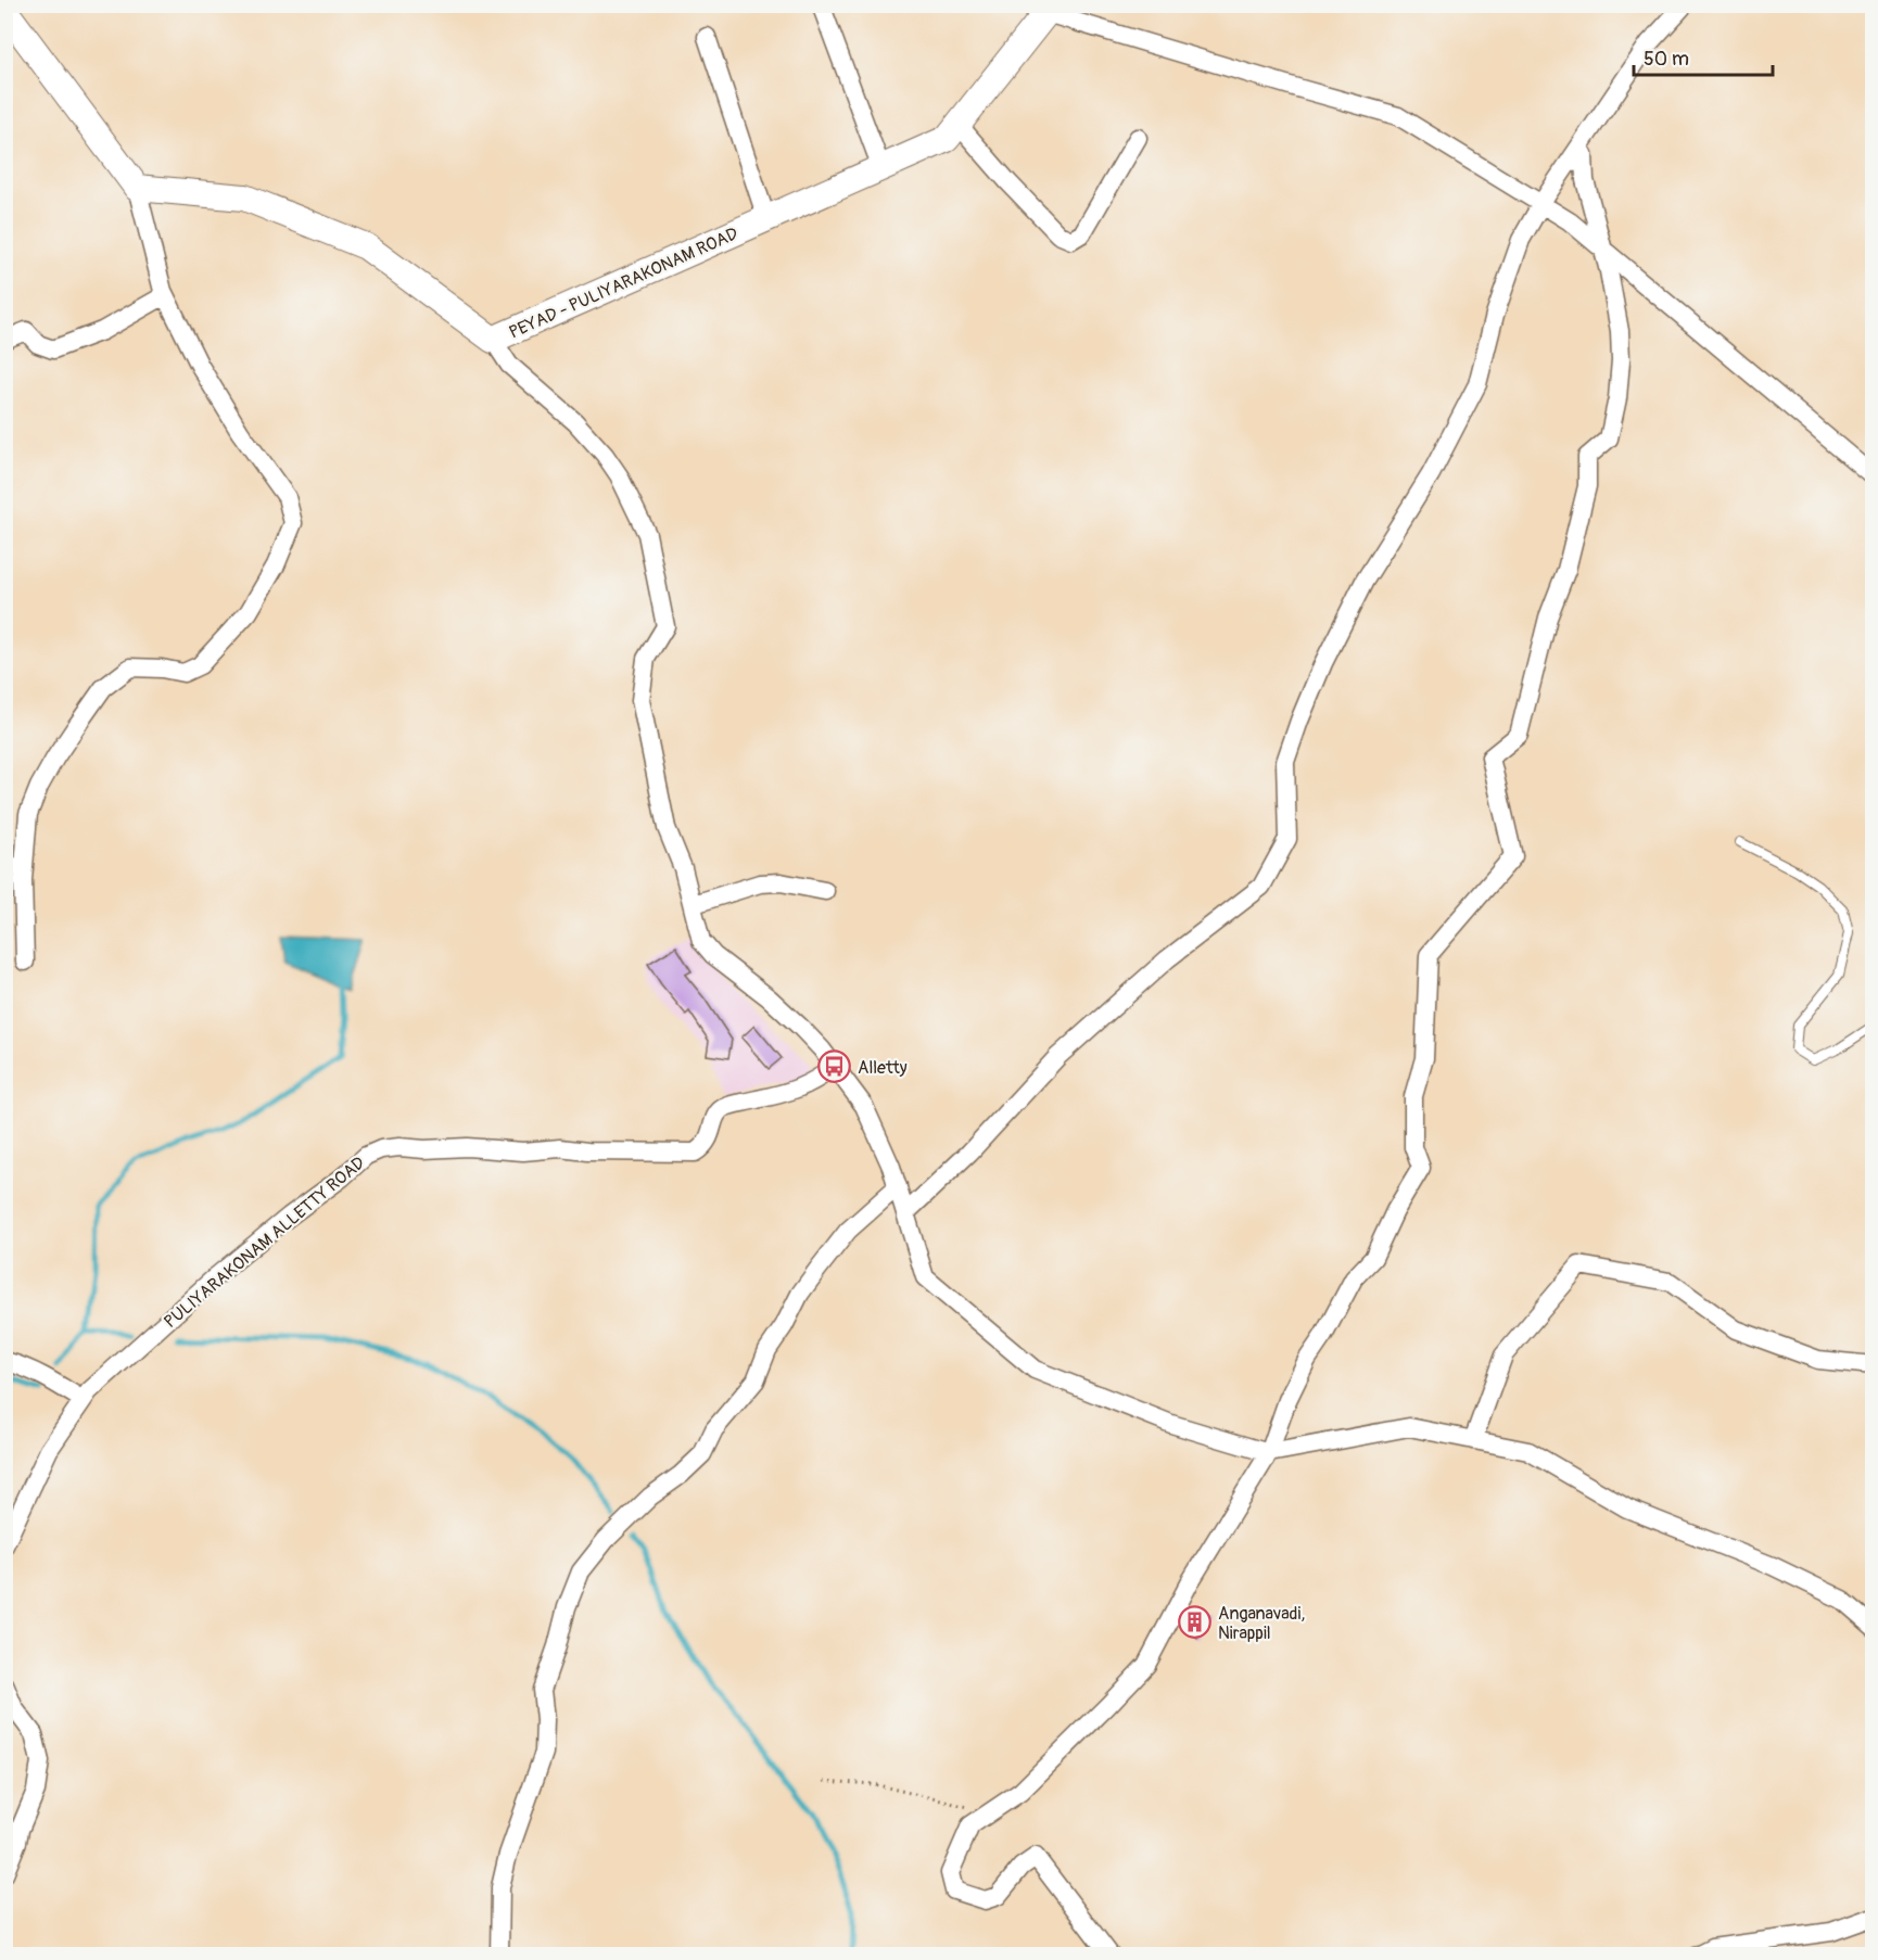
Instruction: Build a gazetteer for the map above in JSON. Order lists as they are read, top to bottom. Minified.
{"streets":{"main road":["PEYAD - PULIYARAKONAM ROAD"],"street":["PULIYARAKONAM ALLETTY ROAD"]},"places":{"bus stop":["Alletty"],"building":["Anganavadi, Nirappil"]},"scale_bar":"50 m"}
